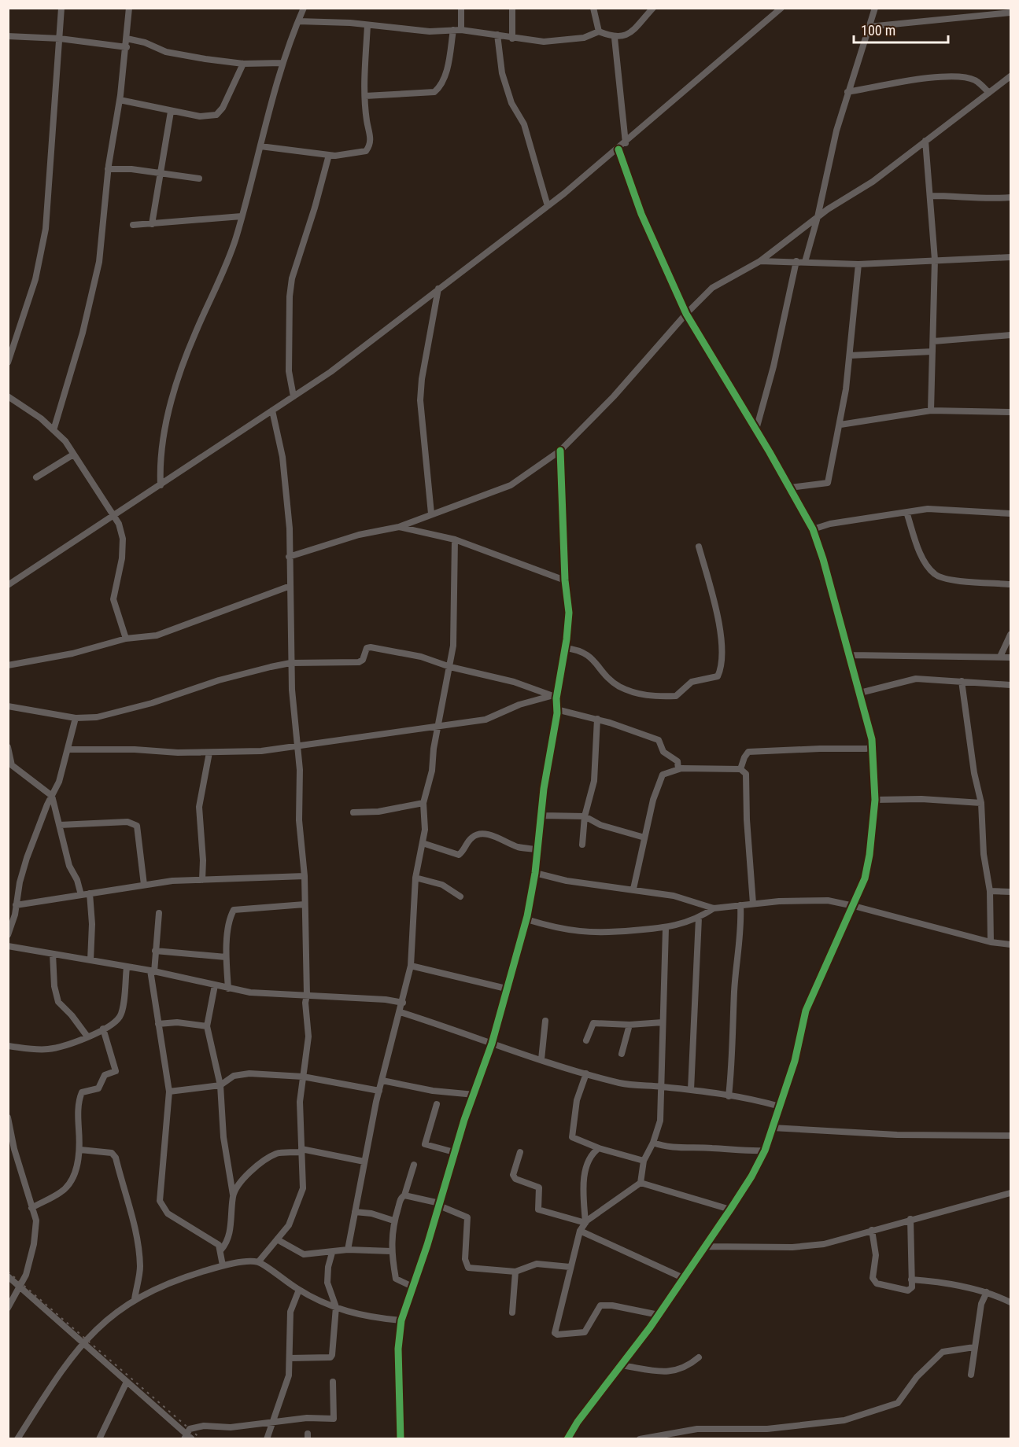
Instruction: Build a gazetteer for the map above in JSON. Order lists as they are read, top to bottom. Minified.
{"scale_bar":"100 m"}
